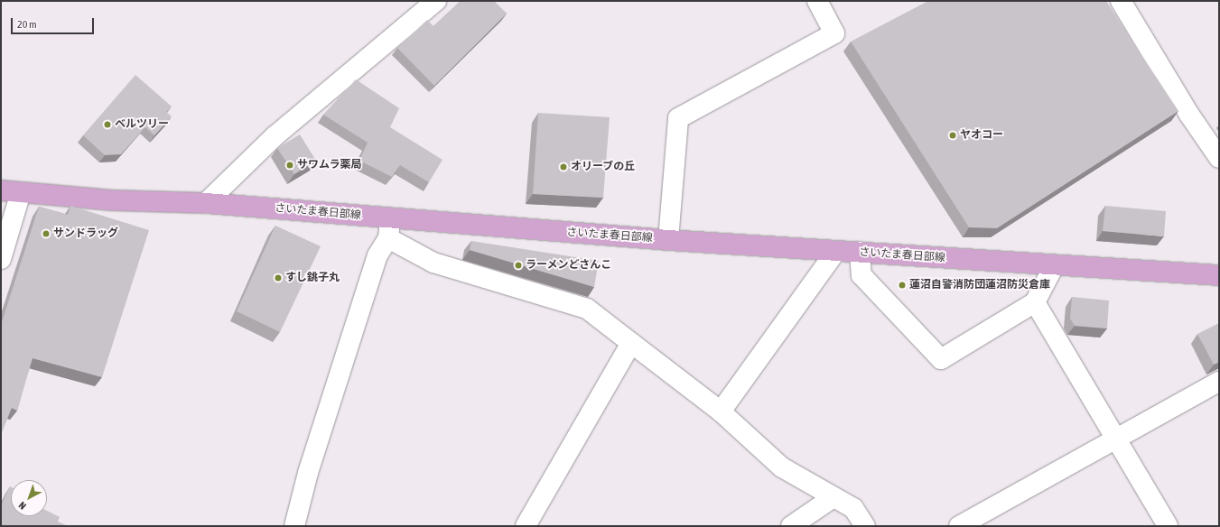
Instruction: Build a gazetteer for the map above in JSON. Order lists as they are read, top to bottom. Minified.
{"streets":{"main road":["さいたま春日部線"]},"places":["ベルツリー","ヤオコー","サワムラ薬局","オリーブの丘","サンドラッグ","ラーメンどさんこ","すし銚子丸","蓮沼自警消防団蓮沼防災倉庫"],"scale_bar":"20 m","north":"bottom left"}
